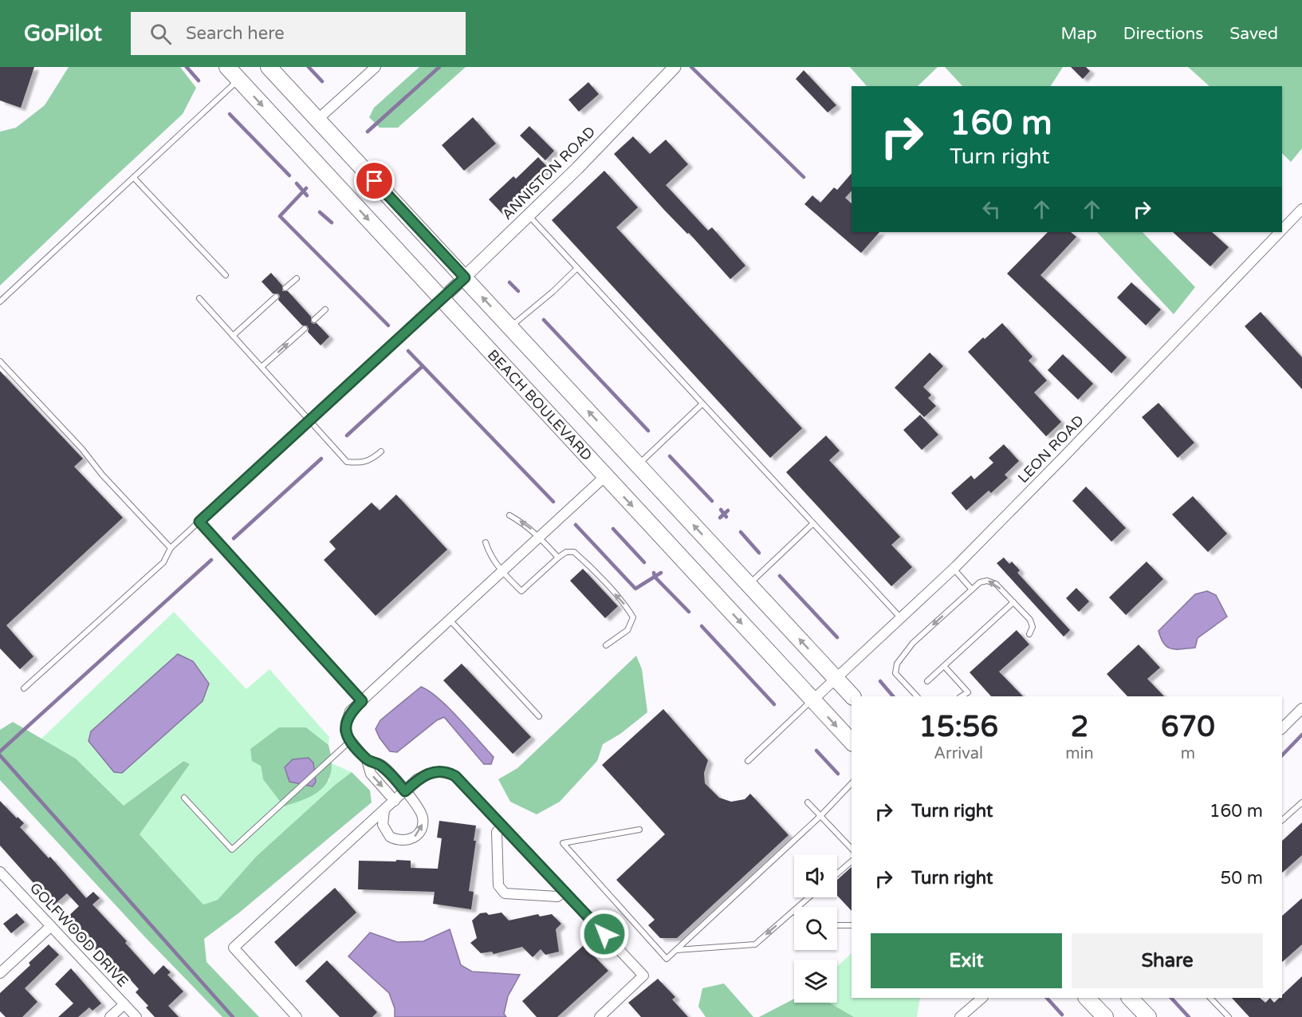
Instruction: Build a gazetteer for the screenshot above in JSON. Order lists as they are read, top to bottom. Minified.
{"streets":{"highway":["BEACH BOULEVARD"],"street":["ANNISTON ROAD","LEON ROAD","GOLFWOOD DRIVE"]},"crossings":[["ANNISTON ROAD","BEACH BOULEVARD"],["BEACH BOULEVARD","LEON ROAD"]],"page":{"header":"GoPilot","search":"Search here","nav":["Map","Directions","Saved"],"turn":["160 m","Turn right"],"eta":["15:56","Arrival","2","min","670","m"],"list":[{"name":"Turn right","value":"160 m"},{"name":"Turn right","value":"50 m"}],"buttons":["Exit","Share"]}}
